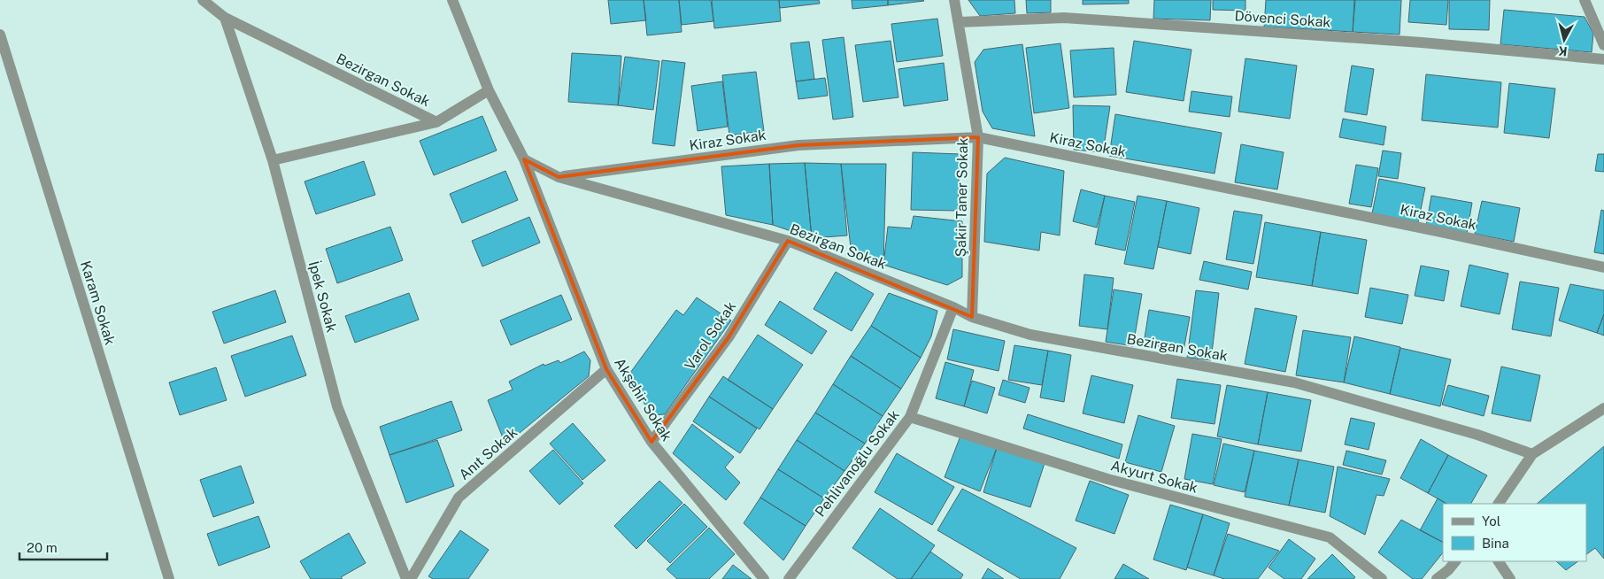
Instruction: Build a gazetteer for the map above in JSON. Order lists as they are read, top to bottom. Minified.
{"streets":{"street":["Dövenci Sokak","Bezirgan Sokak","Kiraz Sokak","Şakir Taner Sokak","İpek Sokak","Karam Sokak","Varol Sokak","Akşehir Sokak","Anıt Sokak","Pehlivanoğlu Sokak","Akyurt Sokak"]},"crossings":[["Dövenci Sokak","Şakir Taner Sokak"],["Bezirgan Sokak","Kiraz Sokak"],["Bezirgan Sokak","Şakir Taner Sokak"],["Bezirgan Sokak","İpek Sokak"],["Bezirgan Sokak","Varol Sokak"],["Bezirgan Sokak","Akşehir Sokak"],["Bezirgan Sokak","Pehlivanoğlu Sokak"],["Kiraz Sokak","Şakir Taner Sokak"],["Varol Sokak","Akşehir Sokak"],["Akşehir Sokak","Anıt Sokak"],["Pehlivanoğlu Sokak","Akyurt Sokak"]],"legend":["Yol","Bina"],"scale_bar":"20 m","north":"bottom"}
